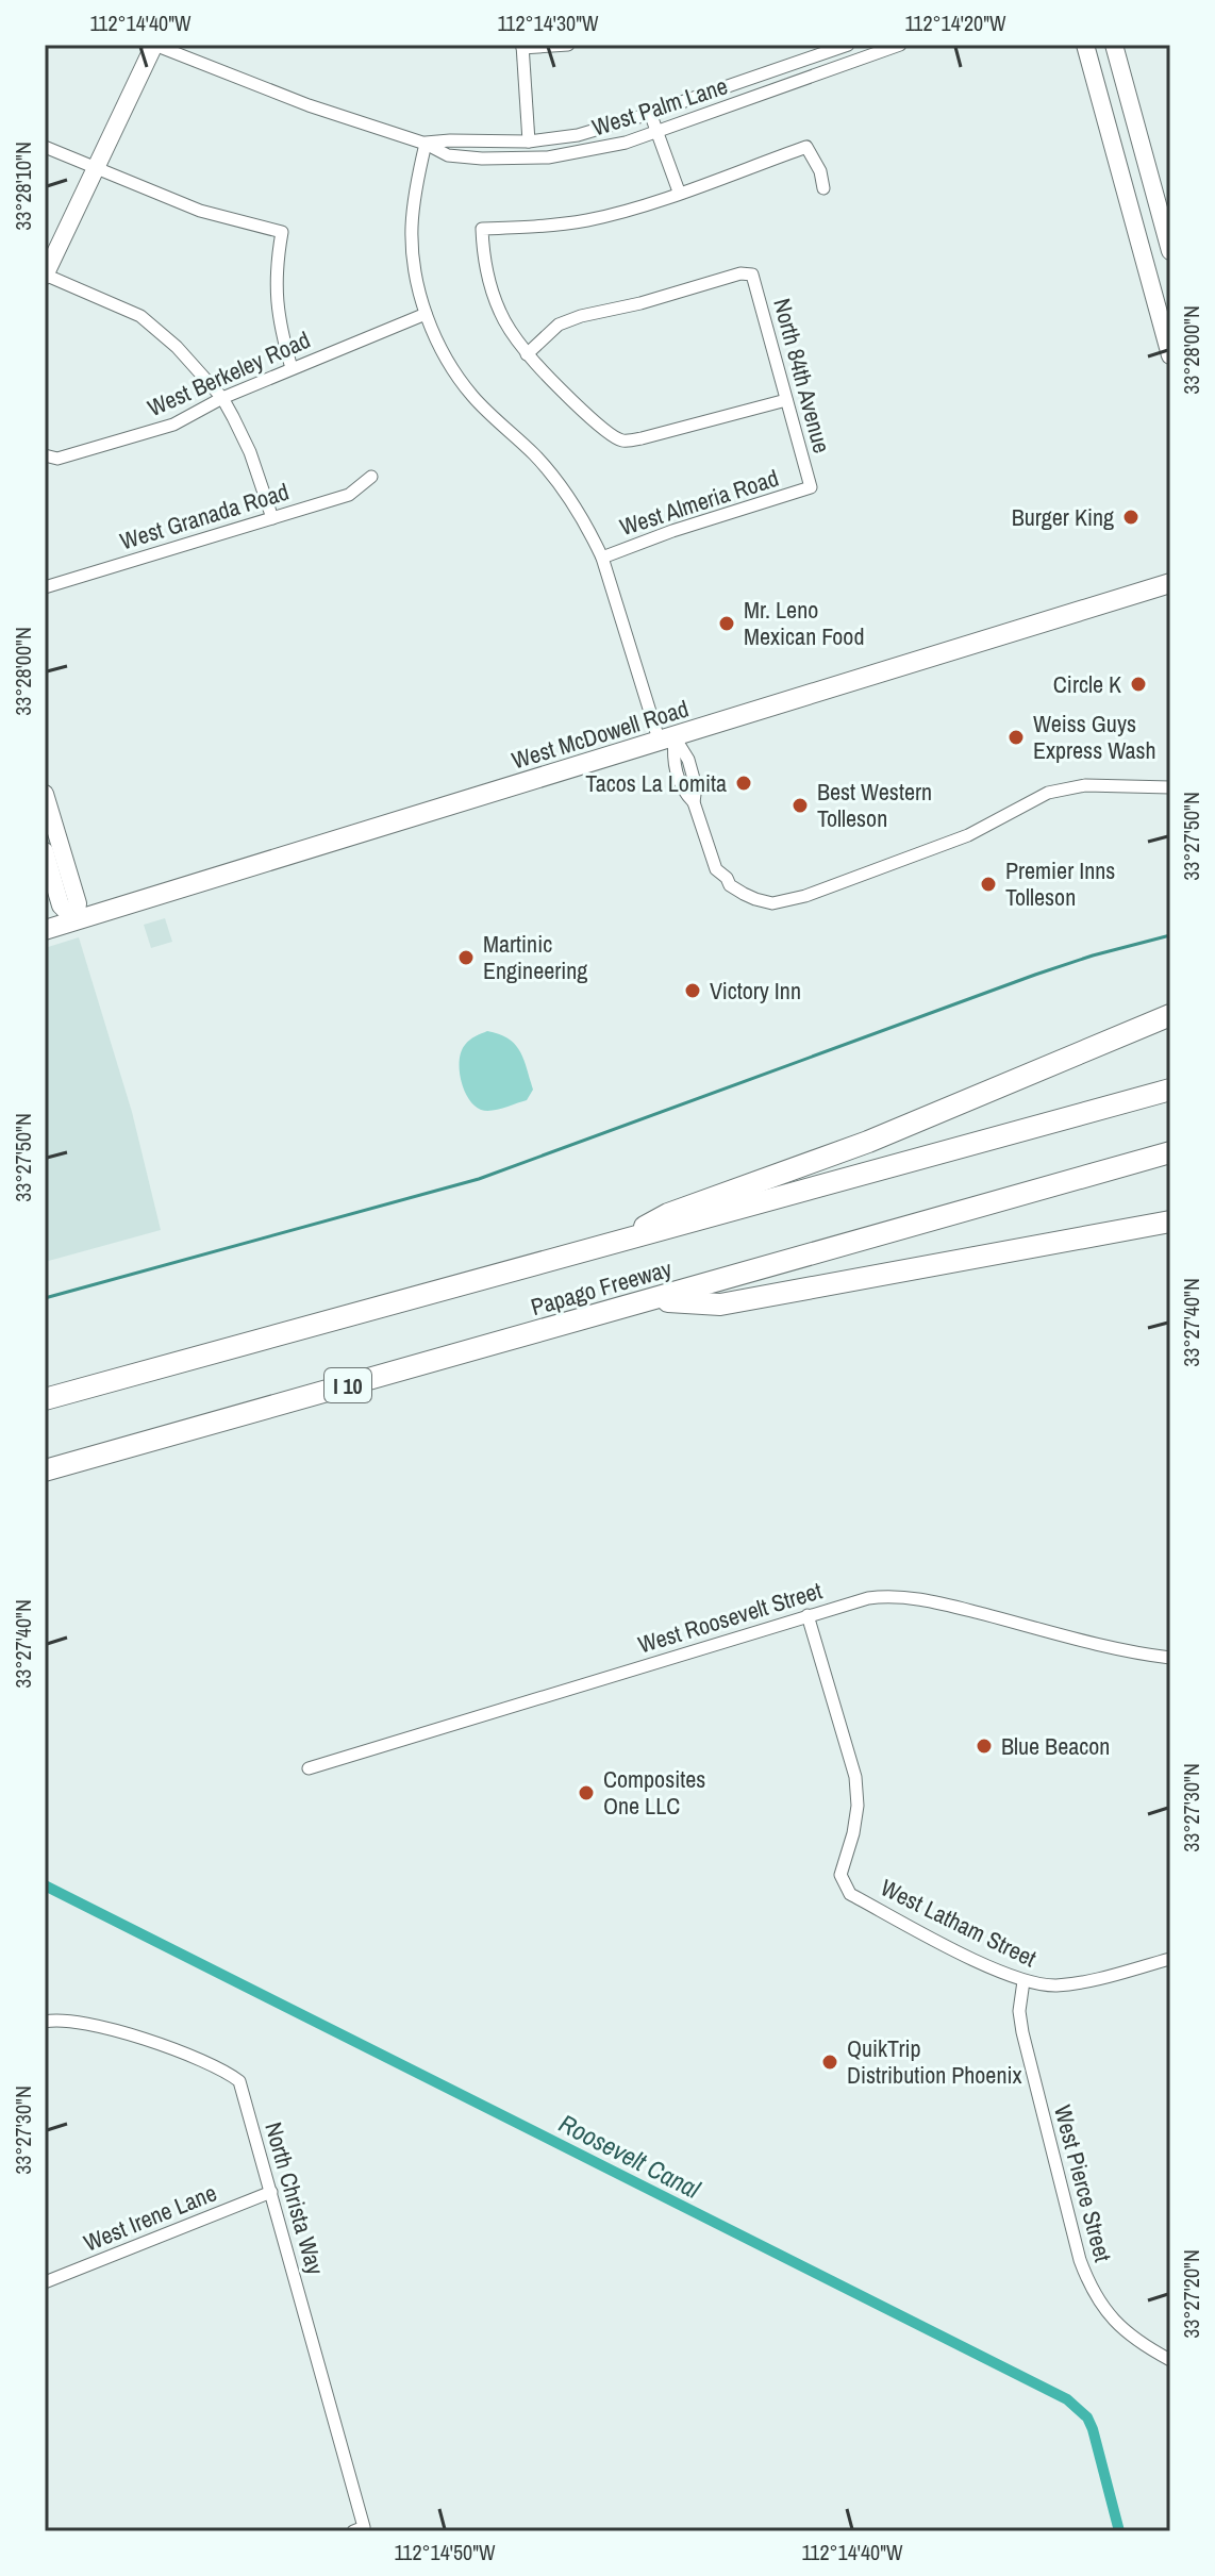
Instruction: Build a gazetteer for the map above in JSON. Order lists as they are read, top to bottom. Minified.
{"streets":{"highway":["Papago Freeway","I 10"],"main road":["West McDowell Road"],"street":["West Palm Lane","West Berkeley Road","North 84th Avenue","West Almeria Road","West Granada Road","West Roosevelt Street","West Latham Street","West Pierce Street","North Christa Way","West Irene Lane"]},"crossings":[["North 84th Avenue","West Almeria Road"],["West Roosevelt Street","West Latham Street"],["West Latham Street","West Pierce Street"],["North Christa Way","West Irene Lane"]],"water":["Roosevelt Canal"],"places":["Burger King","Mr. Leno Mexican Food","Circle K","Weiss Guys Express Wash","Tacos La Lomita","Best Western Tolleson","Premier Inns Tolleson","Martinic Engineering","Victory Inn","Blue Beacon","Composites One LLC","QuikTrip Distribution Phoenix"],"coordinates":["112°14'40\"W","112°14'30\"W","112°14'20\"W","33°28'10\"N","33°28'00\"N","33°27'50\"N","33°27'40\"N","33°27'30\"N","33°27'20\"N","112°14'50\"W"]}
